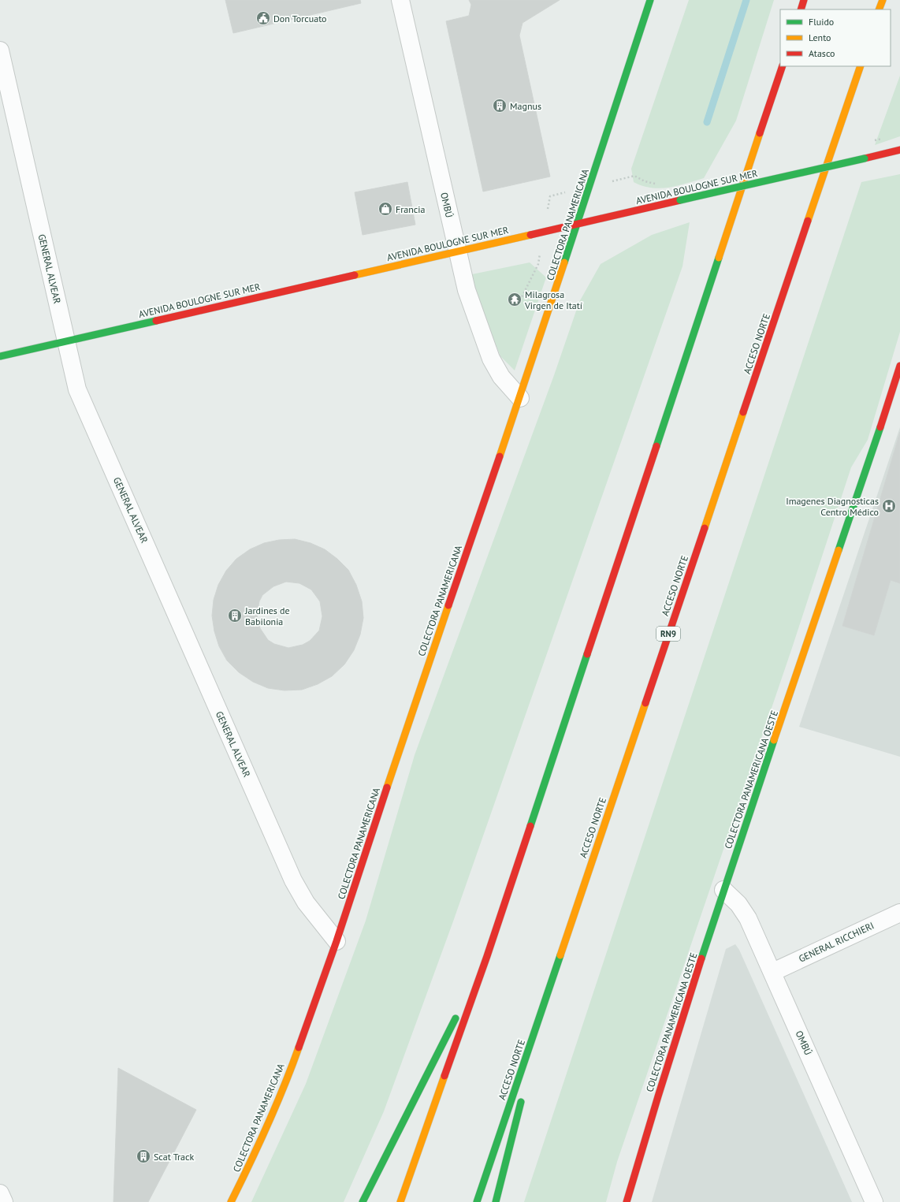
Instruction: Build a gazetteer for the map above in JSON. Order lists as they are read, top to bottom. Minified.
{"streets":{"main road":["AVENIDA BOULOGNE SUR MER","COLECTORA PANAMERICANA","ACCESO NORTE","RN9","COLECTORA PANAMERICANA OESTE"],"street":["OMBÚ","GENERAL ALVEAR","GENERAL RICCHIERI"]},"crossings":[["AVENIDA BOULOGNE SUR MER","OMBÚ"],["AVENIDA BOULOGNE SUR MER","COLECTORA PANAMERICANA"],["AVENIDA BOULOGNE SUR MER","GENERAL ALVEAR"],["OMBÚ","COLECTORA PANAMERICANA"],["OMBÚ","COLECTORA PANAMERICANA OESTE"],["OMBÚ","GENERAL RICCHIERI"],["COLECTORA PANAMERICANA","GENERAL ALVEAR"]],"places":{"public building":["Don Torcuato"],"building":["Magnus","Jardines de Babilonia","Scat Track"],"shop":["Francia"],"temple":["Milagrosa Virgen de Itatí"],"hospital":["Imagenes Diagnosticas Centro Médico"]},"legend":["Fluido","Lento","Atasco"]}
